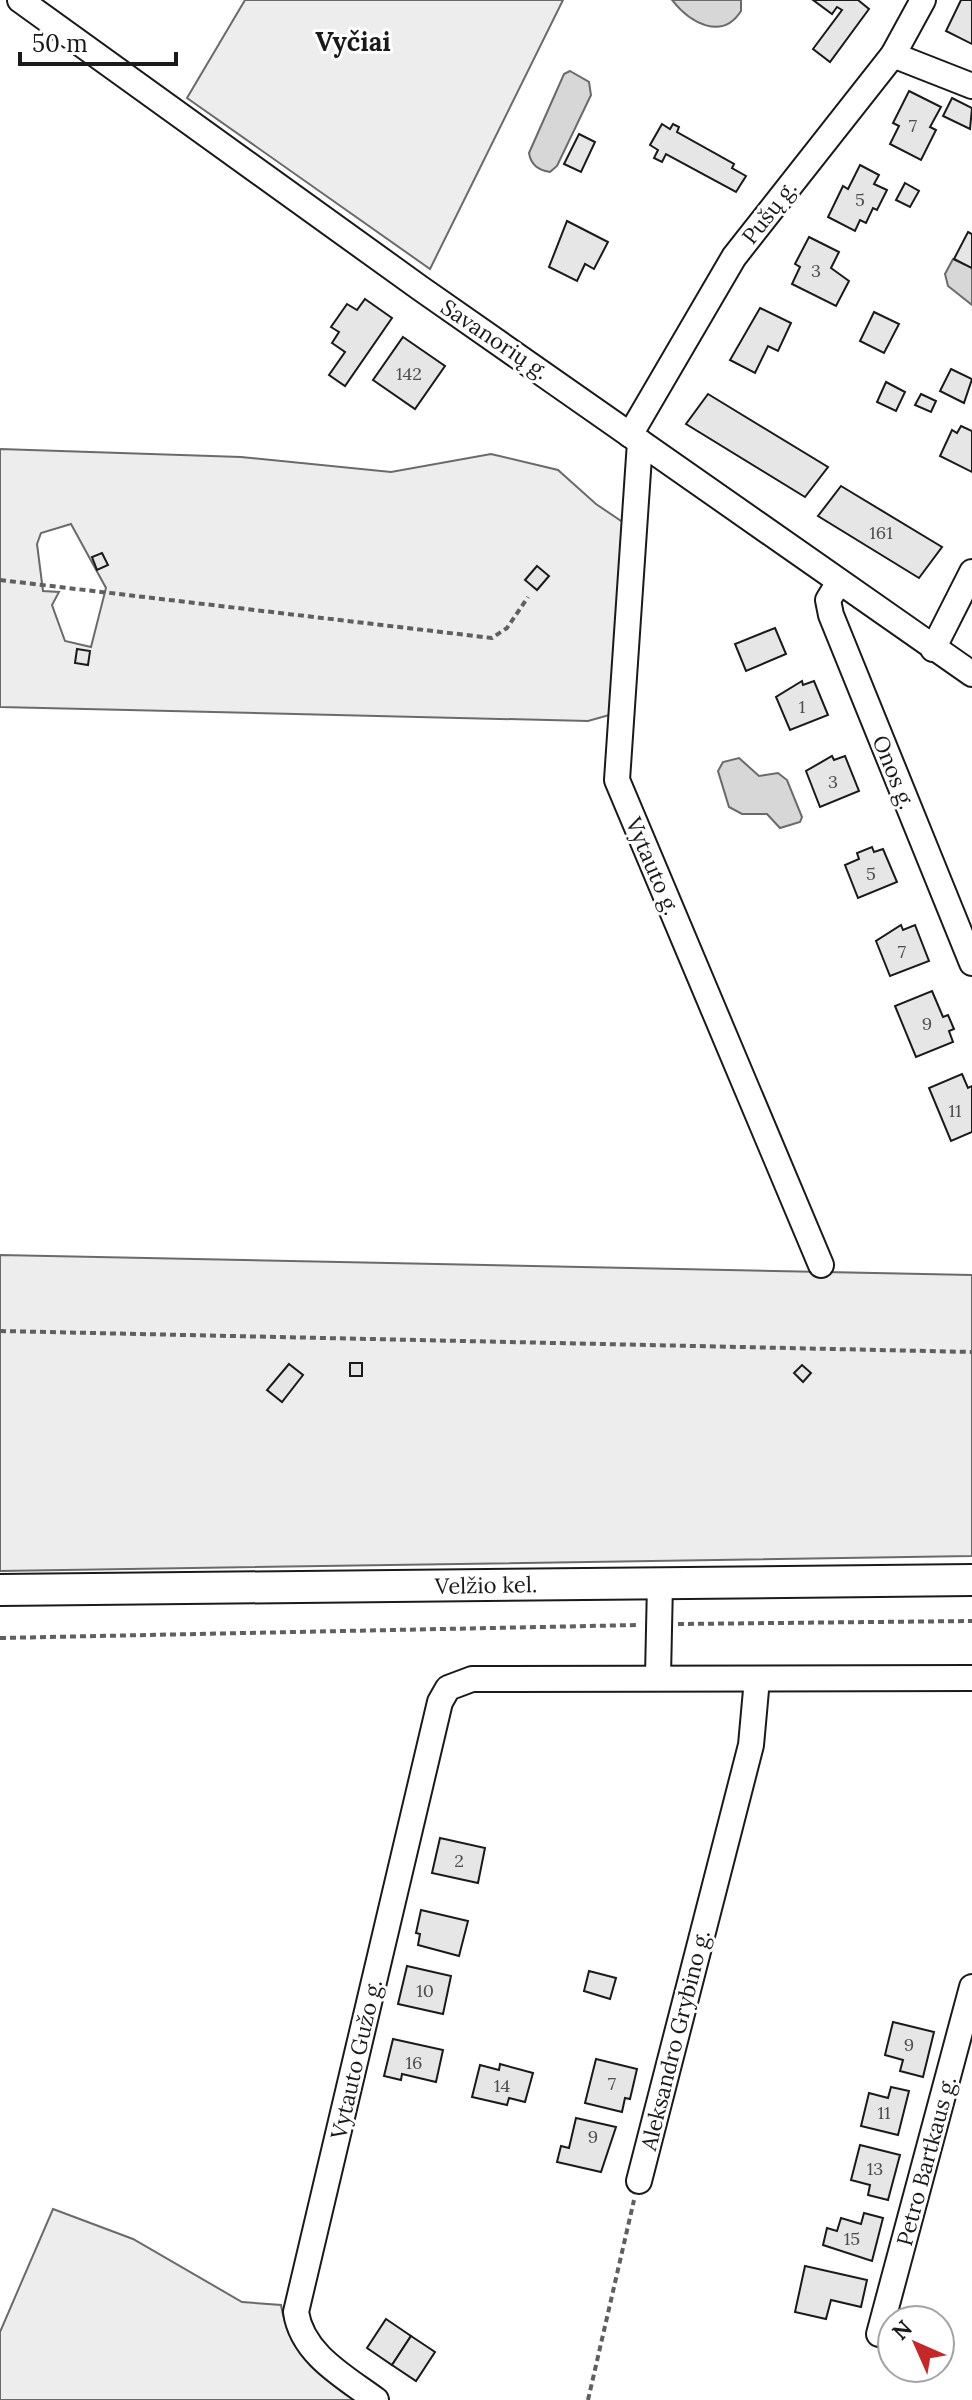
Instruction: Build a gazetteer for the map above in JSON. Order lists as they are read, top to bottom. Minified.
{"streets":{"main road":["Velžio kel."],"street":["Pušų g.","Savanorių g.","Onos g.","Vytauto g.","Aleksandro Grybino g.","Vytauto Gužo g.","Petro Bartkaus g."]},"crossings":[["Pušų g.","Savanorių g."],["Pušų g.","Vytauto g."],["Savanorių g.","Onos g."],["Savanorių g.","Vytauto g."]],"districts":["Vyčiai"],"house_numbers":["7","5","3","142","161","1","3","5","7","9","11","2","10","9","16","7","14","11","9","13","15"],"scale_bar":"50 m","north":"top left"}
